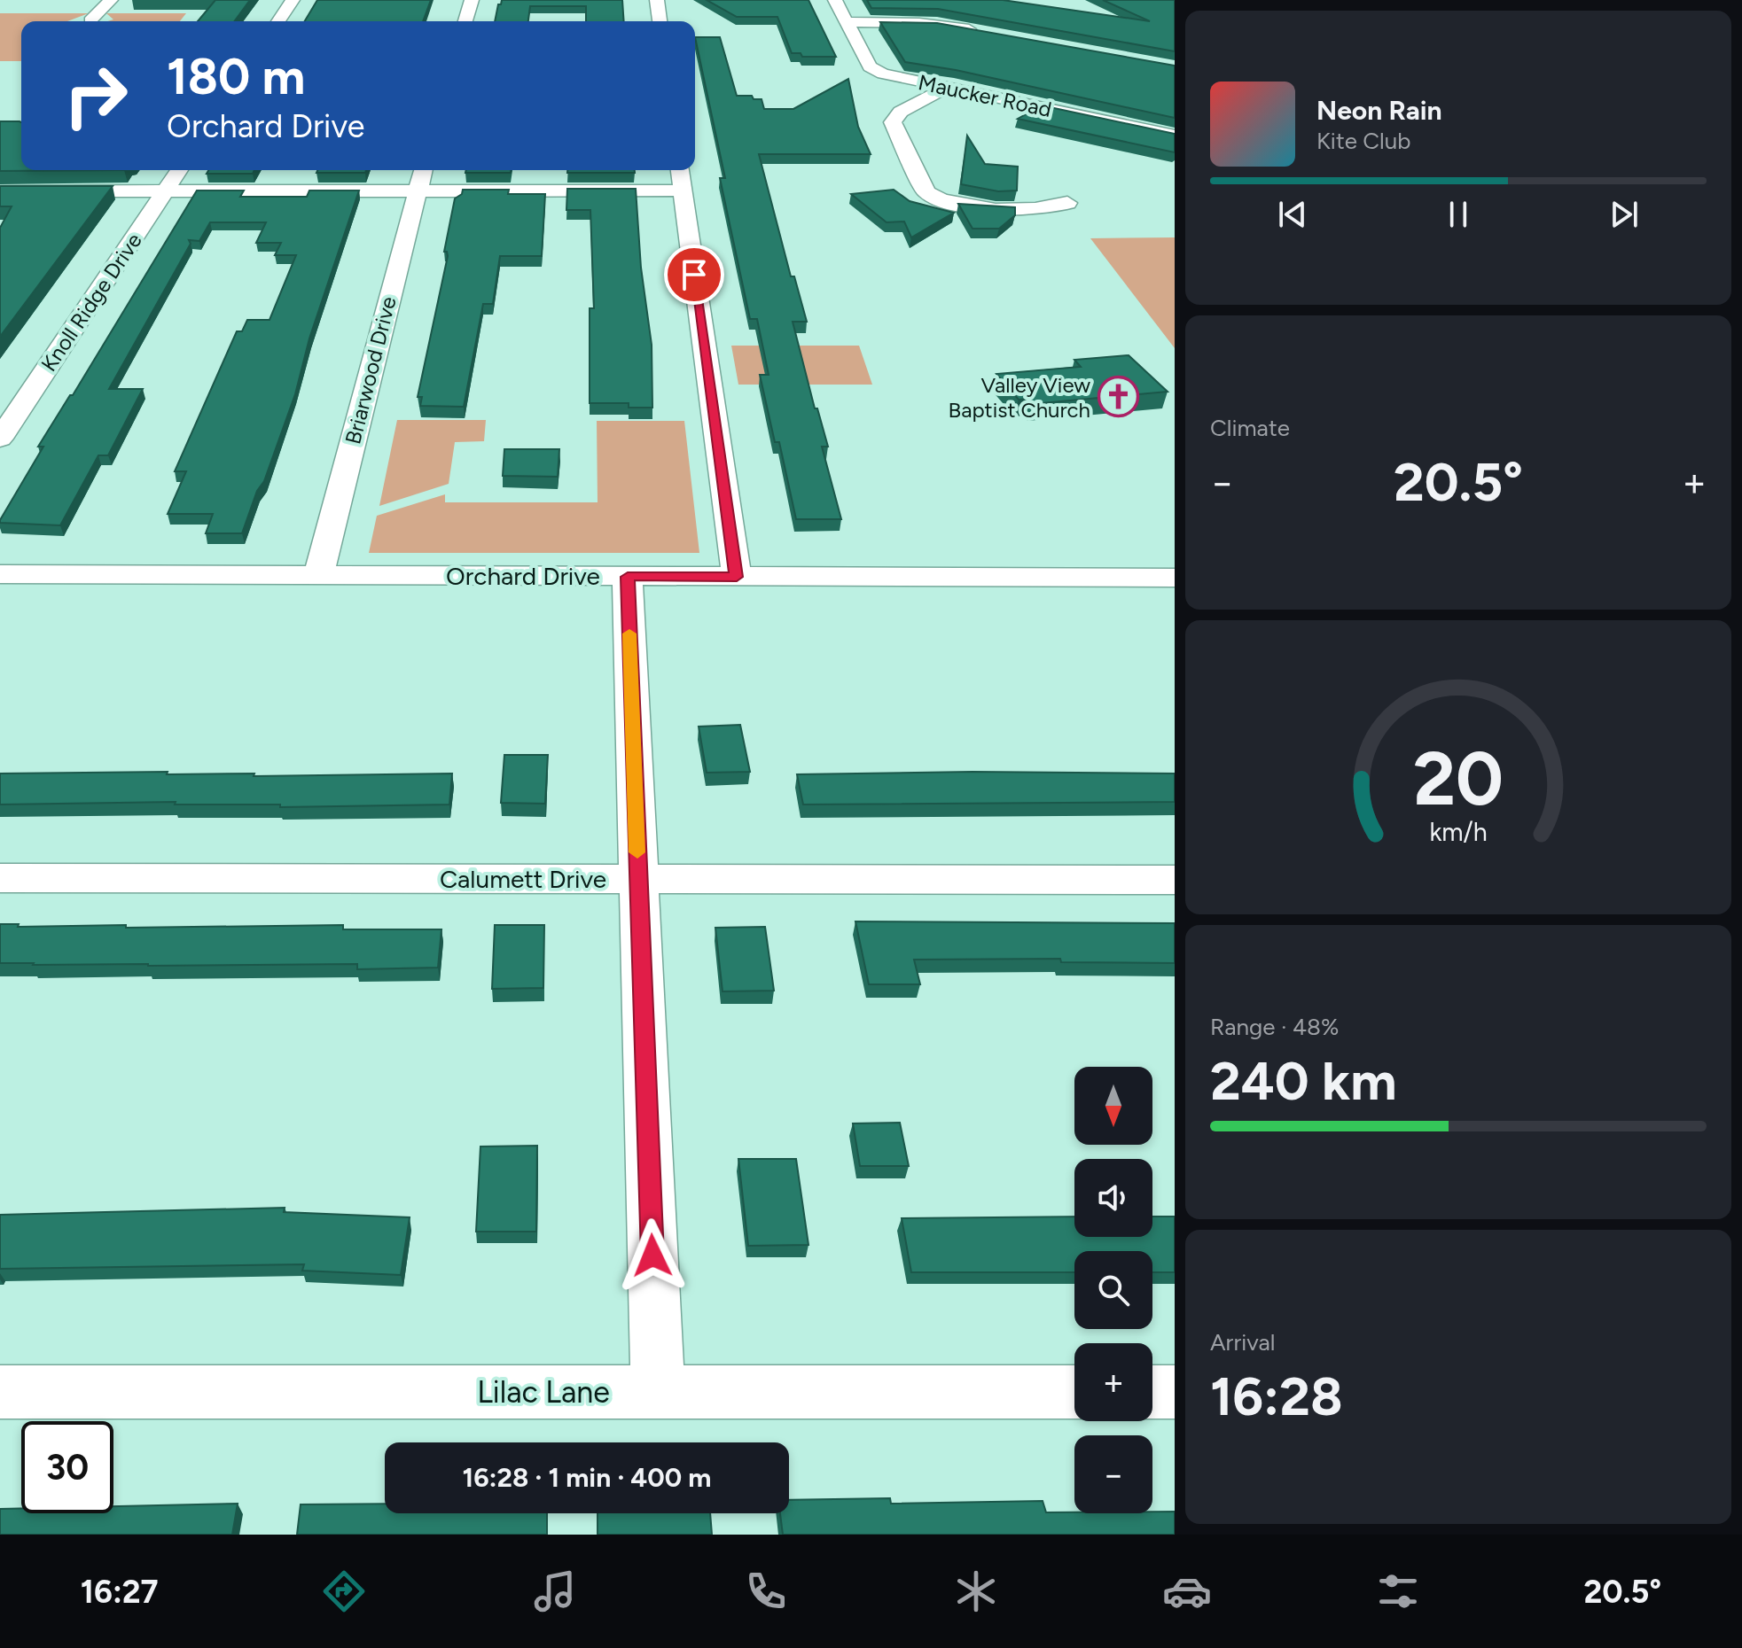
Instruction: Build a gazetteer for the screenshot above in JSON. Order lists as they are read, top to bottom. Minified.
{"streets":{"street":["Maucker Road","Knoll Ridge Drive","Briarwood Drive","Orchard Drive","Calumett Drive","Lilac Lane"]},"crossings":[["Briarwood Drive","Orchard Drive"]],"places":{"church":["Valley View Baptist Church"]},"north":"bottom","page":{"turn":["180 m","Orchard Drive"],"song":["Neon Rain","Kite Club"],"tile":["Climate",["Range · 48%","240 km"],["Arrival","16:28"]],"heat":["−","20.5°","+"],"map_buttons":["+","−"],"limit":"30","trip":"16:28 · 1 min · 400 m","tabs":["16:27","20.5°"],"gauge":["20","km/h"]}}
